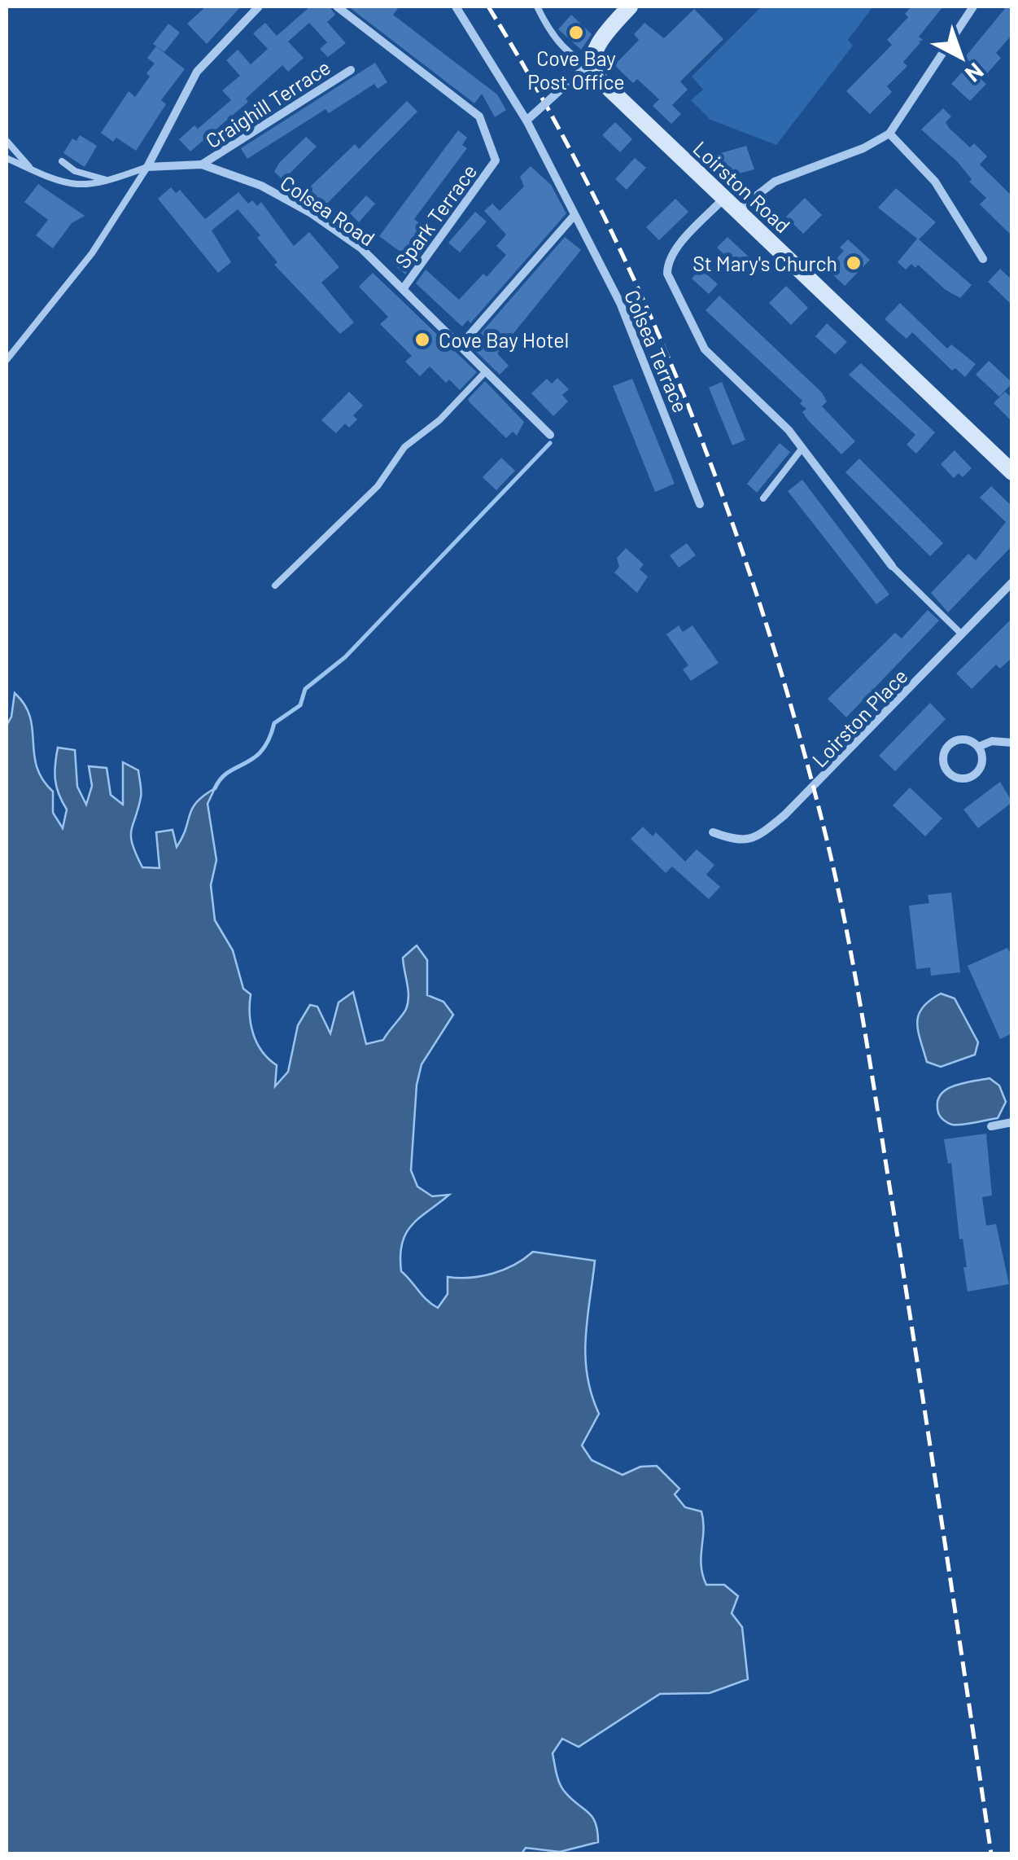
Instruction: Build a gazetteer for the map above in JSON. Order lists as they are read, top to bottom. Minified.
{"streets":{"street":["Craighill Terrace","Loirston Road","Colsea Road","Spark Terrace","Colsea Terrace","Loirston Place"]},"crossings":[["Craighill Terrace","Colsea Road"],["Colsea Road","Spark Terrace"]],"places":["Cove Bay Post Office","St Mary's Church","Cove Bay Hotel"],"north":"bottom right"}
